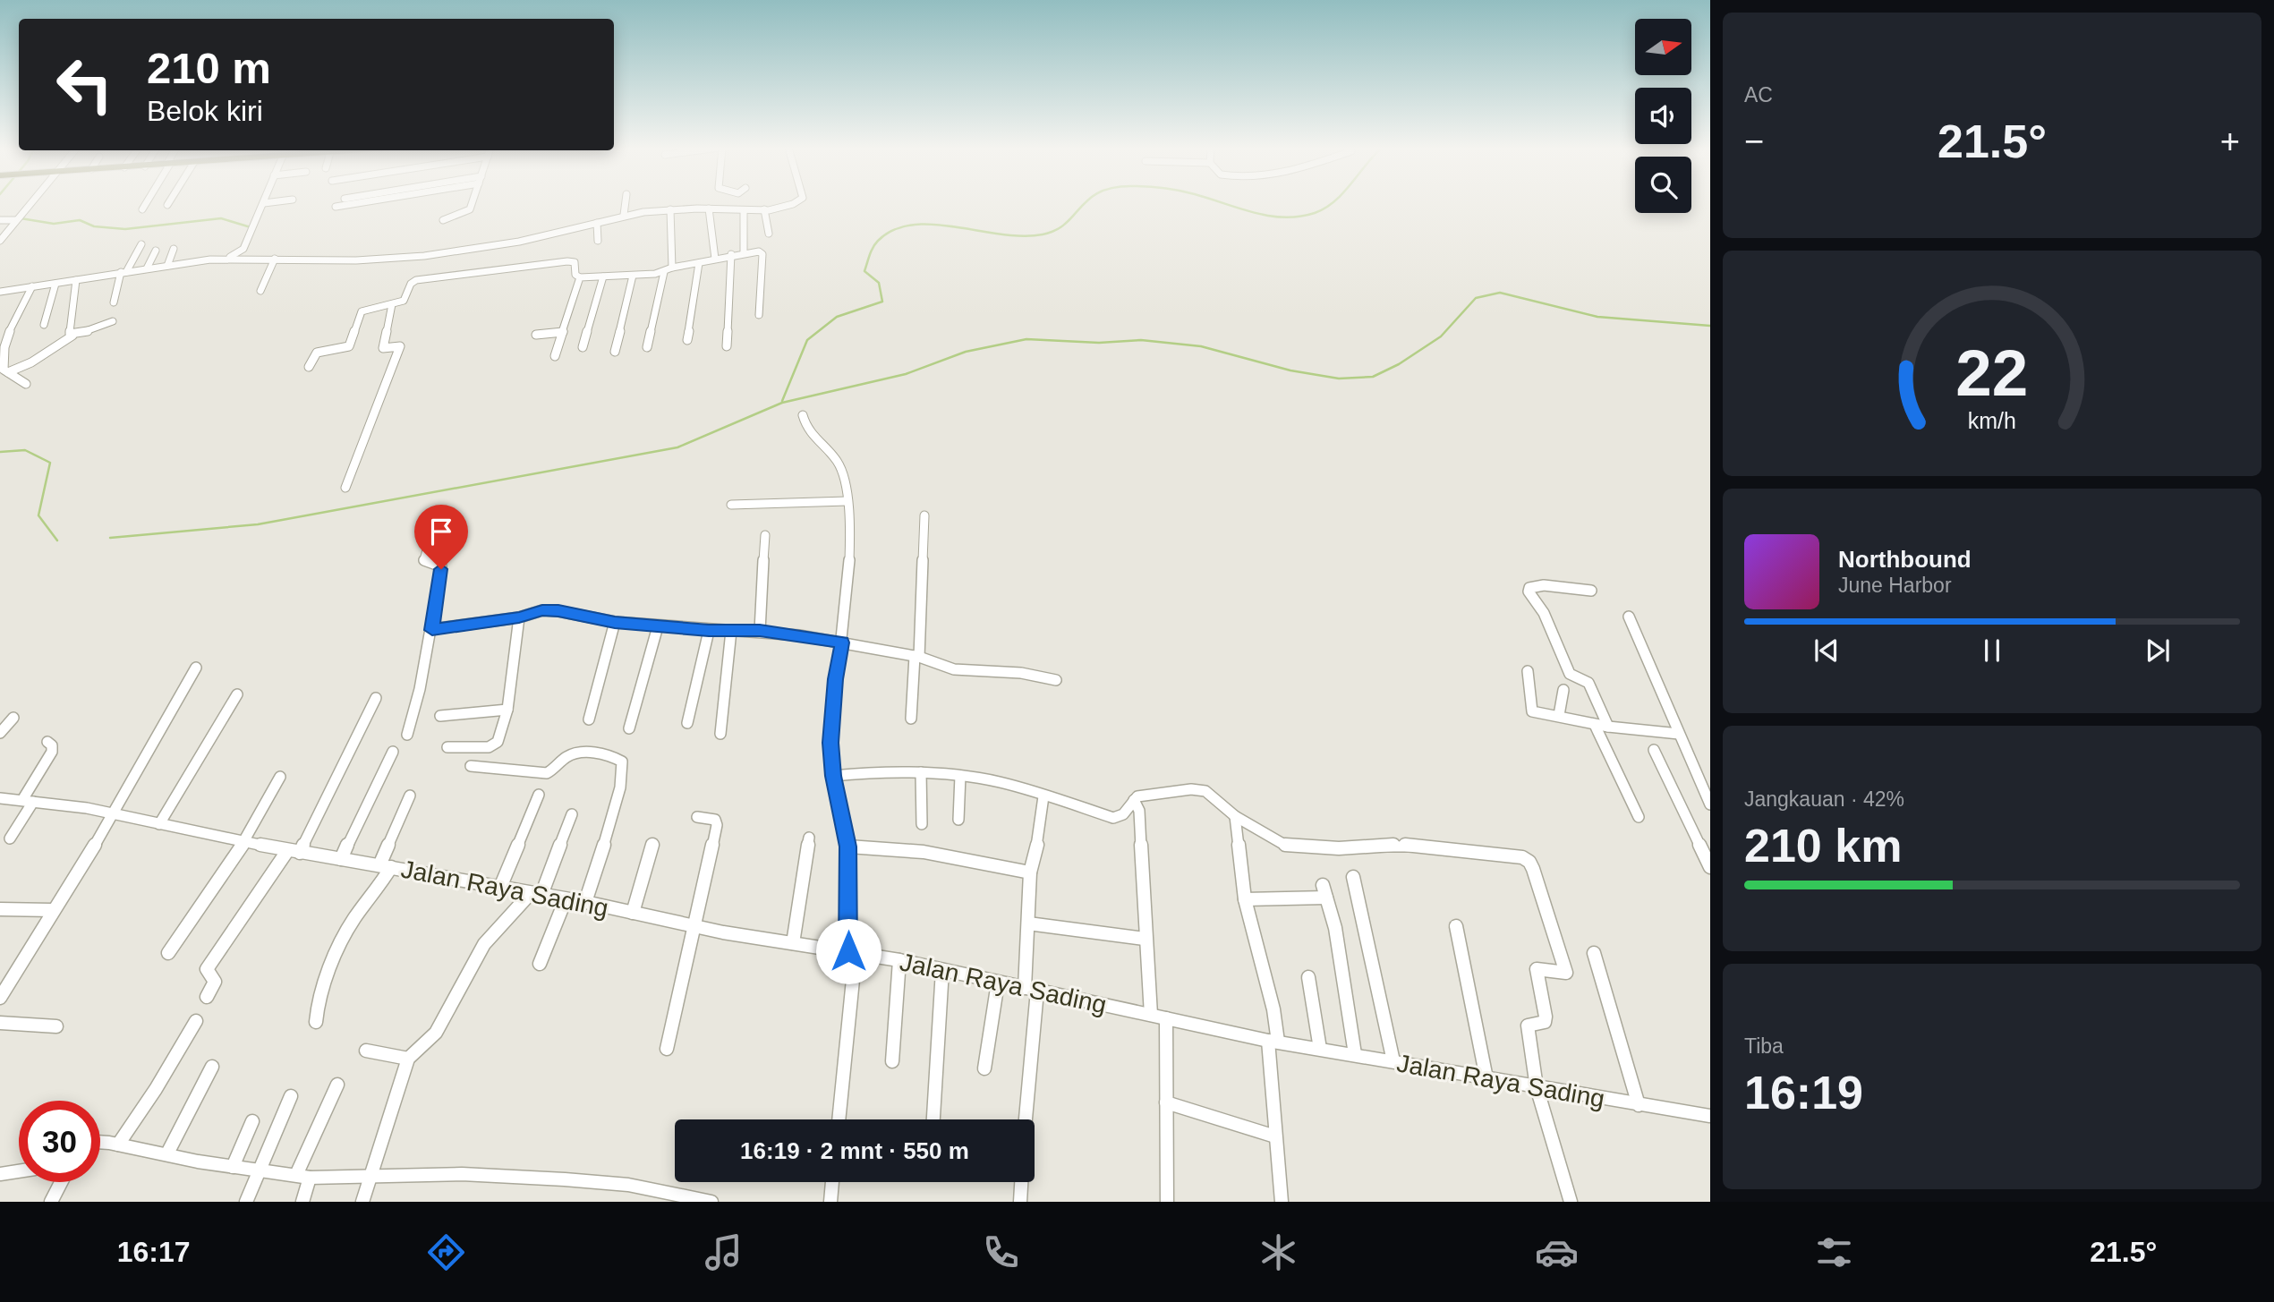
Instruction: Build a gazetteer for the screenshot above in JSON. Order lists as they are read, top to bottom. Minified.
{"streets":{"street":["Jalan Raya Sading"]},"north":"right","page":{"tile":["AC",["Jangkauan · 42%","210 km"],["Tiba","16:19"]],"turn":["210 m","Belok kiri"],"heat":["−","21.5°","+"],"song":["Northbound","June Harbor"],"limit":"30","trip":"16:19 · 2 mnt · 550 m","tabs":["16:17","21.5°"],"gauge":["22","km/h"]}}
